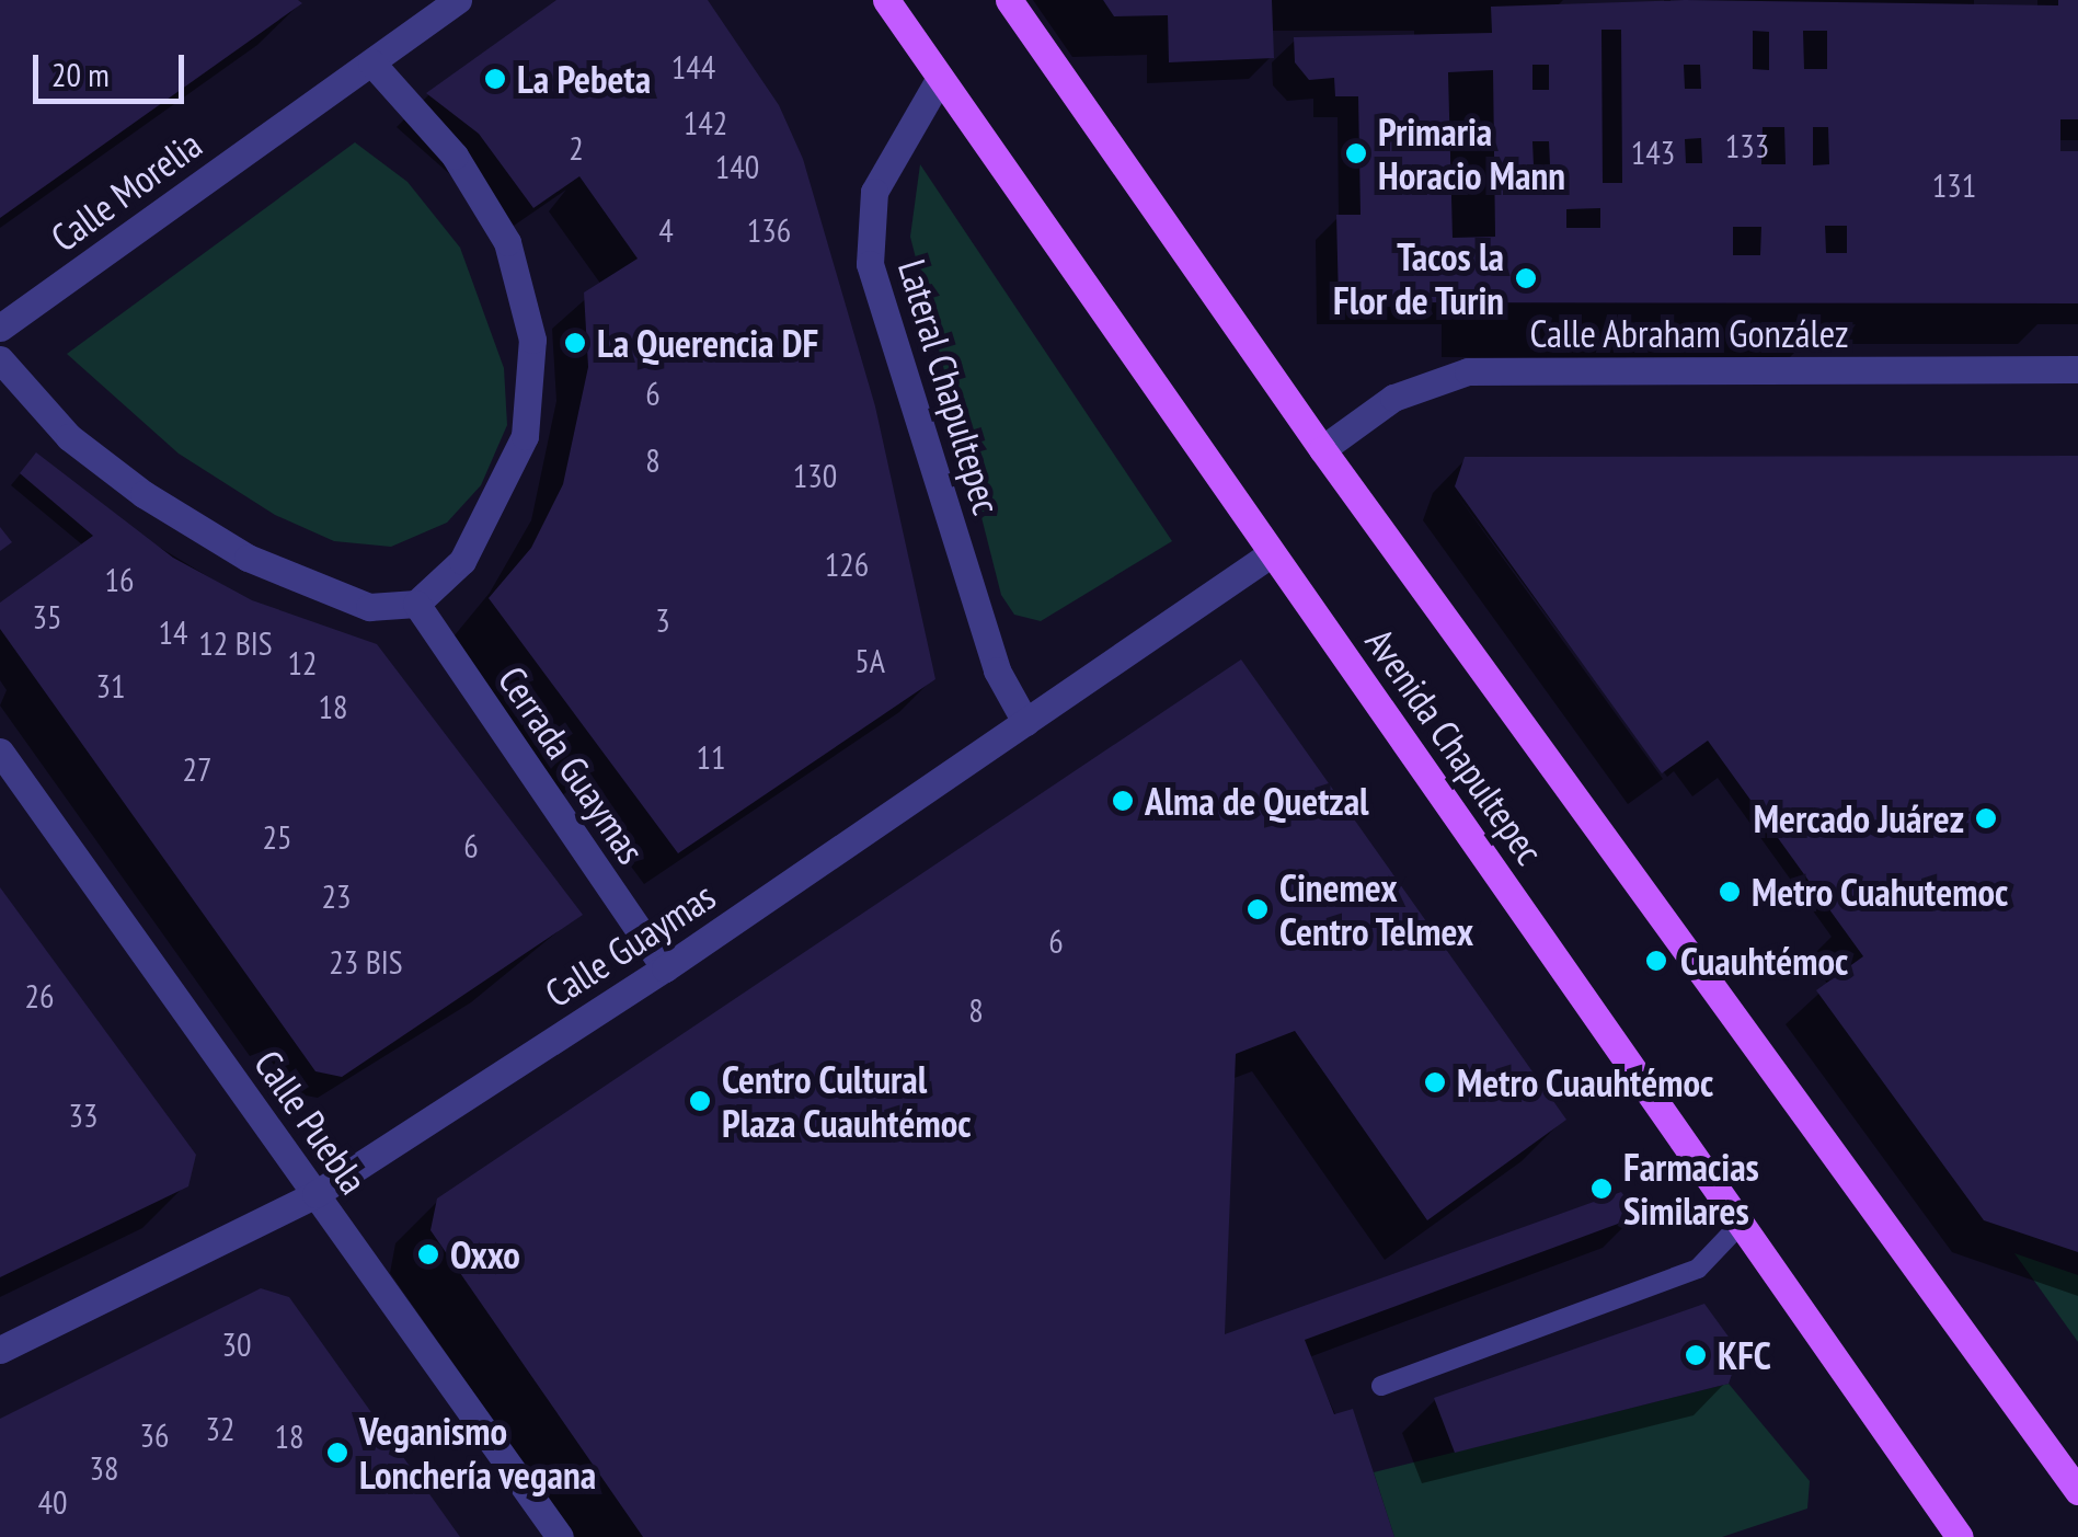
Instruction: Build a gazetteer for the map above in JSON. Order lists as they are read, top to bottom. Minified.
{"streets":{"main road":["Avenida Chapultepec"],"street":["Calle Morelia","Calle Abraham González","Lateral Chapultepec","Cerrada Guaymas","Calle Guaymas","Calle Puebla"]},"crossings":[["Calle Abraham González","Avenida Chapultepec"],["Lateral Chapultepec","Avenida Chapultepec"],["Lateral Chapultepec","Calle Guaymas"],["Avenida Chapultepec","Calle Guaymas"],["Cerrada Guaymas","Calle Guaymas"],["Calle Guaymas","Calle Puebla"]],"places":["La Pebeta","Primaria Horacio Mann","Tacos la Flor de Turin","La Querencia DF","Alma de Quetzal","Mercado Juárez","Metro Cuahutemoc","Cinemex Centro Telmex","Cuauhtémoc","Metro Cuauhtémoc","Centro Cultural Plaza Cuauhtémoc","Farmacias Similares","Oxxo","KFC","Veganismo Lonchería vegana"],"house_numbers":["144","142","133","2","143","140","131","4","136","6","8","130","126","16","35","3","14","12 BIS","5A","12","31","18","11","27","25","6","23","6","23 BIS","26","8","33","30","32","36","18","38","40"],"scale_bar":"20 m"}
